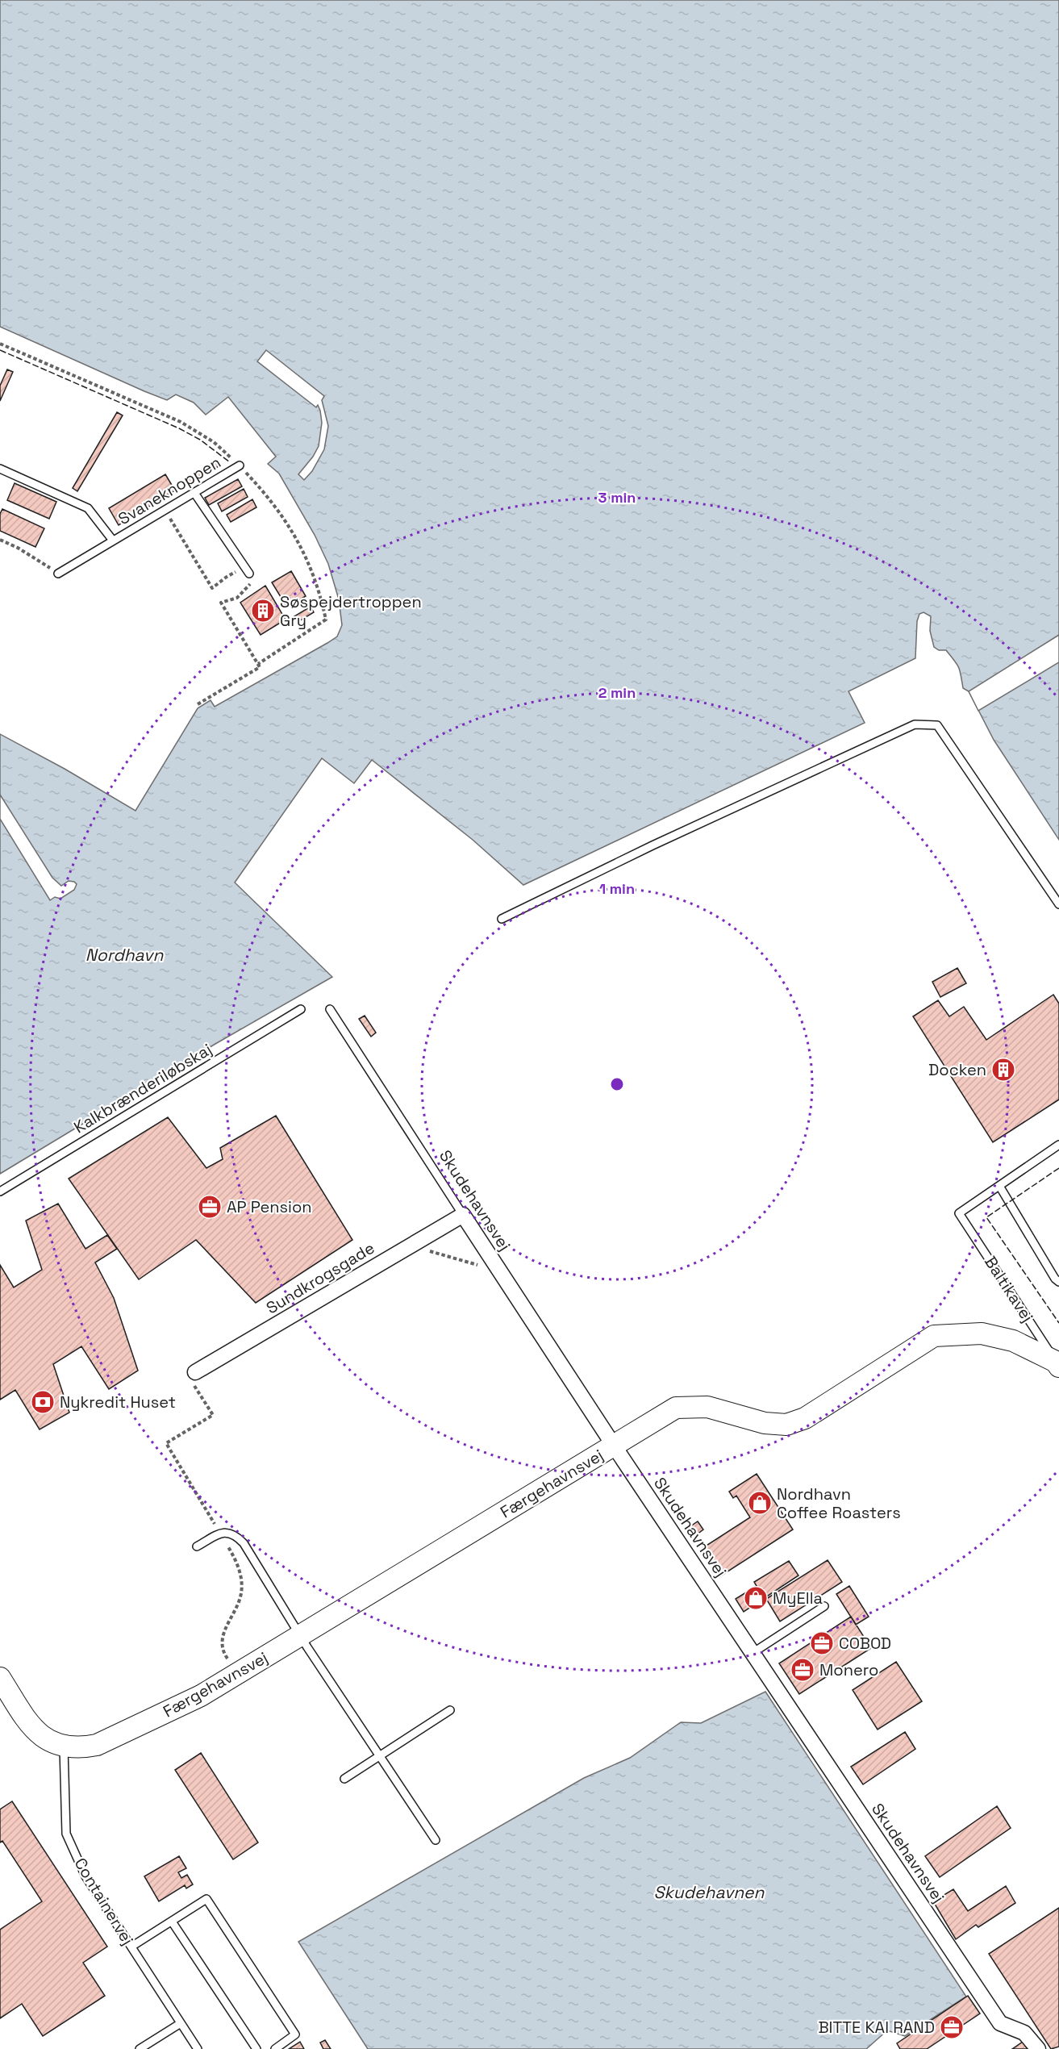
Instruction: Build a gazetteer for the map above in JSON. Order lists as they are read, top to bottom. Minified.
{"streets":{"street":["Skudehavnsvej","Sundkrogsgade","Færgehavnsvej"],"lane":["Svaneknoppen","Kalkbrænderiløbskaj","Baltikavej","Containervej"]},"crossings":[["Skudehavnsvej","Sundkrogsgade"],["Skudehavnsvej","Færgehavnsvej"],["Baltikavej","Færgehavnsvej"],["Færgehavnsvej","Containervej"]],"water":["Nordhavn","Skudehavnen"],"places":{"building":["Søspejdertroppen Gry","Docken"],"office":["AP Pension","COBOD","Monero","BITTE KAI RAND"],"bank":["Nykredit Huset"],"shop":["Nordhavn Coffee Roasters","MyElla"]},"rings":["3 min","2 min","1 min"]}
